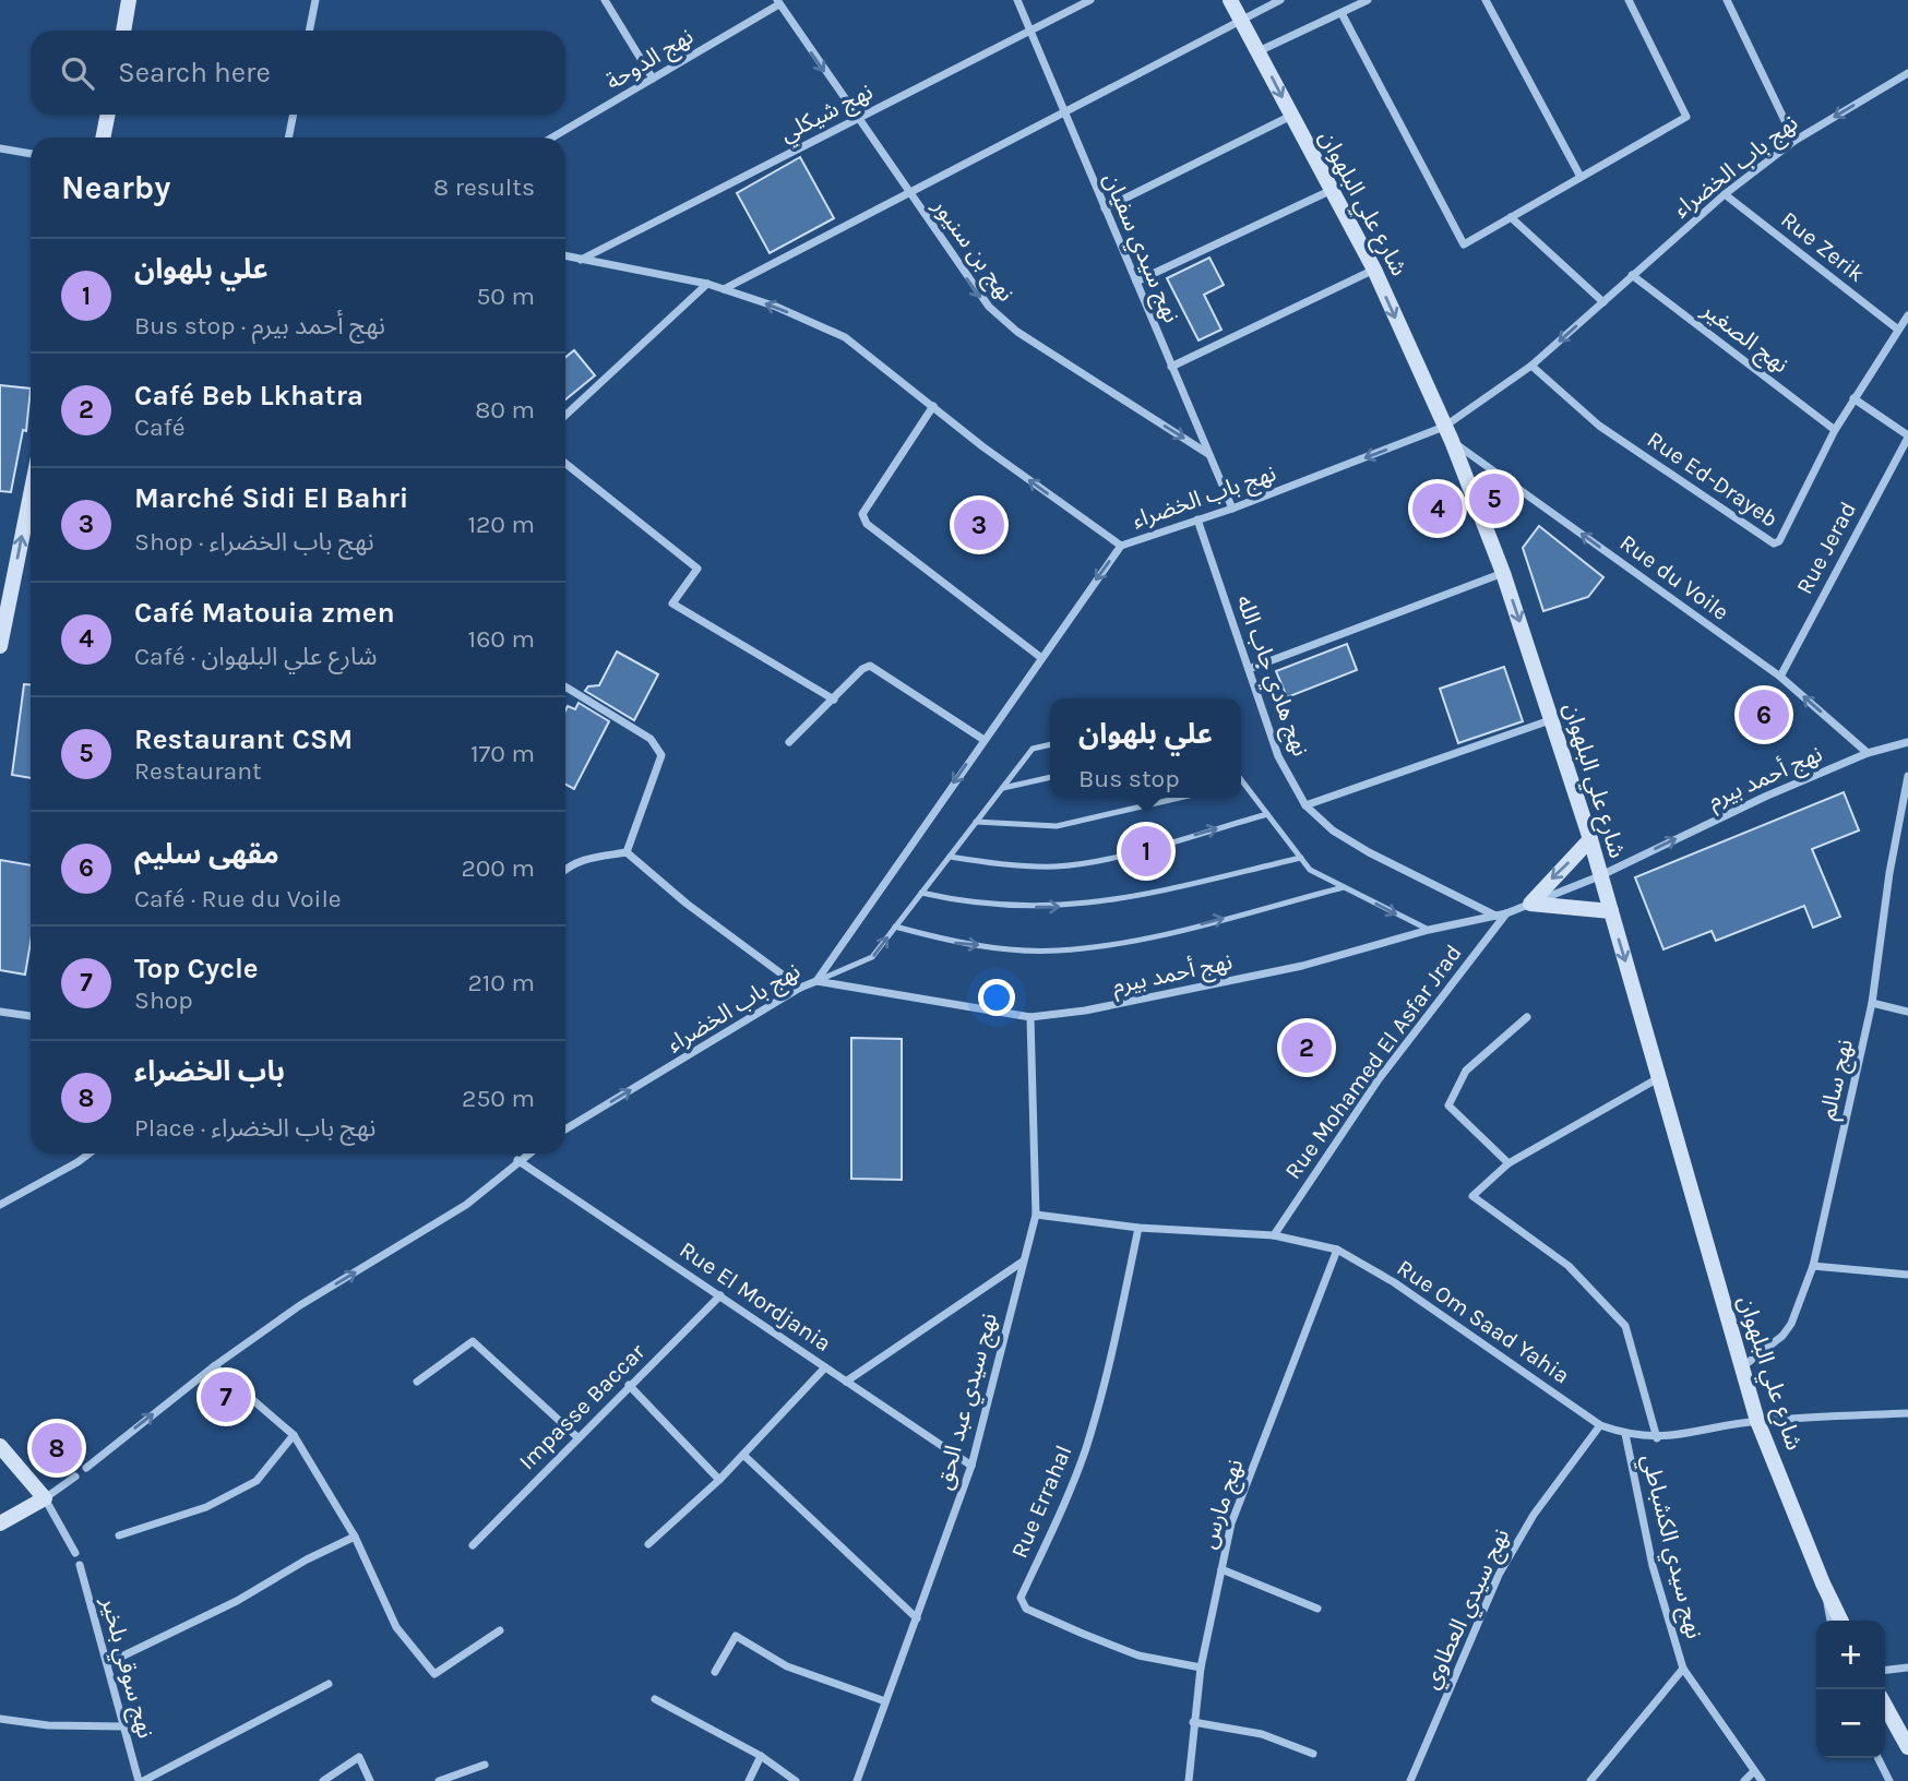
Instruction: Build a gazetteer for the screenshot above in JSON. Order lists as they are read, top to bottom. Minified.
{"streets":{"main road":["شارع علي البلهوان"],"street":["نهج الدوحة","نهج شيكلي","نهج باب الخضراء","Rue Zerik","نهج سيدي سفيان","نهج بن سنيور","نهج الصغير","Rue Ed-Drayeb","Rue Jerad","Rue du Voile","نهج هادي جاب الله","نهج أحمد بيرم","Rue Mohamed El Asfar Jrad","نهج سالم","Rue El Mordjania","Rue Om Saad Yahia","نهج سيدي عبد الحق","Impasse Baccar","Rue Errahal","نهج مارس","نهج سيدي الكشباطي","نهج سيدي العطاوي","نهج سوقي بلخير"]},"crossings":[["نهج الدوحة","نهج بن سنيور"],["نهج شيكلي","نهج سيدي سفيان"],["نهج شيكلي","نهج بن سنيور"],["نهج باب الخضراء","شارع علي البلهوان"],["نهج باب الخضراء","Rue Zerik"],["نهج باب الخضراء","نهج سيدي سفيان"],["نهج باب الخضراء","نهج الصغير"],["نهج باب الخضراء","Rue Ed-Drayeb"],["نهج باب الخضراء","Rue du Voile"],["نهج باب الخضراء","نهج هادي جاب الله"],["نهج باب الخضراء","نهج أحمد بيرم"],["شارع علي البلهوان","Rue du Voile"],["شارع علي البلهوان","نهج أحمد بيرم"],["شارع علي البلهوان","نهج سالم"],["شارع علي البلهوان","Rue Om Saad Yahia"],["Rue Zerik","Rue Ed-Drayeb"],["نهج سيدي سفيان","نهج بن سنيور"],["نهج الصغير","Rue Ed-Drayeb"],["Rue Jerad","Rue du Voile"],["Rue du Voile","نهج أحمد بيرم"],["نهج هادي جاب الله","نهج أحمد بيرم"],["نهج أحمد بيرم","Rue Mohamed El Asfar Jrad"],["نهج أحمد بيرم","نهج سيدي عبد الحق"],["Rue Mohamed El Asfar Jrad","Rue Om Saad Yahia"],["Rue El Mordjania","نهج سيدي عبد الحق"],["Rue El Mordjania","Impasse Baccar"],["Rue Om Saad Yahia","نهج سيدي عبد الحق"],["Rue Om Saad Yahia","Rue Errahal"],["Rue Om Saad Yahia","نهج مارس"],["Rue Om Saad Yahia","نهج سيدي الكشباطي"],["Rue Om Saad Yahia","نهج سيدي العطاوي"],["Rue Errahal","نهج مارس"]],"one_way":["نهج بن سنيور","Rue du Voile"],"page":{"search":"Search here","heading":["Nearby","8 results"],"list":[{"mark":"1","name":"علي بلهوان","note":"Bus stop · نهج أحمد بيرم","value":"50 m"},{"mark":"2","name":"Café Beb Lkhatra","note":"Café","value":"80 m"},{"mark":"3","name":"Marché Sidi El Bahri","note":"Shop · نهج باب الخضراء","value":"120 m"},{"mark":"4","name":"Café Matouia zmen","note":"Café · شارع علي البلهوان","value":"160 m"},{"mark":"5","name":"Restaurant CSM","note":"Restaurant","value":"170 m"},{"mark":"6","name":"مقهى سليم","note":"Café · Rue du Voile","value":"200 m"},{"mark":"7","name":"Top Cycle","note":"Shop","value":"210 m"},{"mark":"8","name":"باب الخضراء","note":"Place · نهج باب الخضراء","value":"250 m"}],"pins":["5","4","3","6","1","2","7","8"],"popup":["علي بلهوان","Bus stop"],"map_buttons":["+","−"]}}
